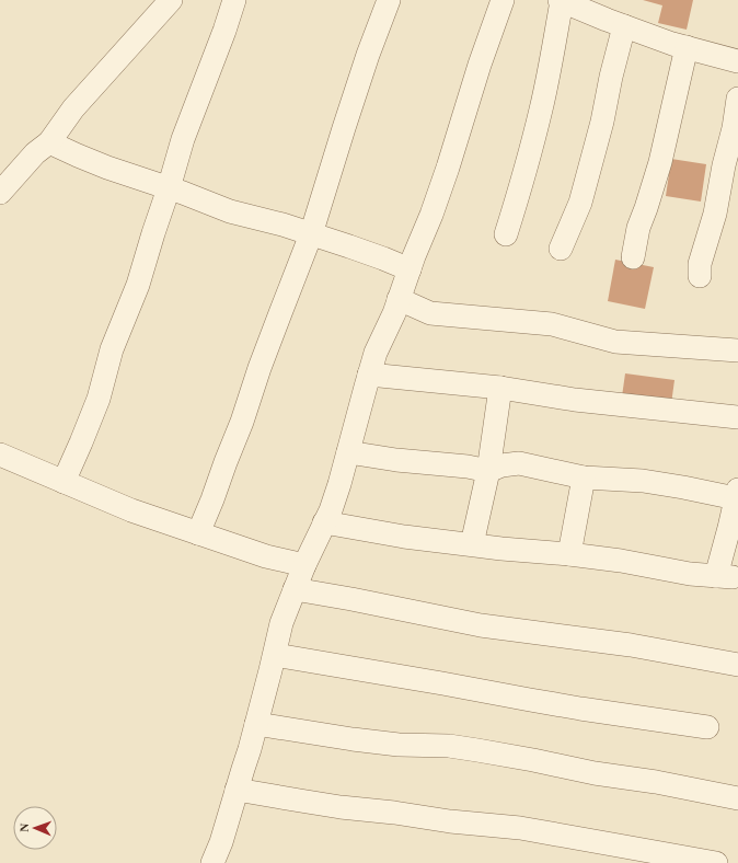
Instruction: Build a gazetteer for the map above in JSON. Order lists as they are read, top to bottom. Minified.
{"north":"left"}
